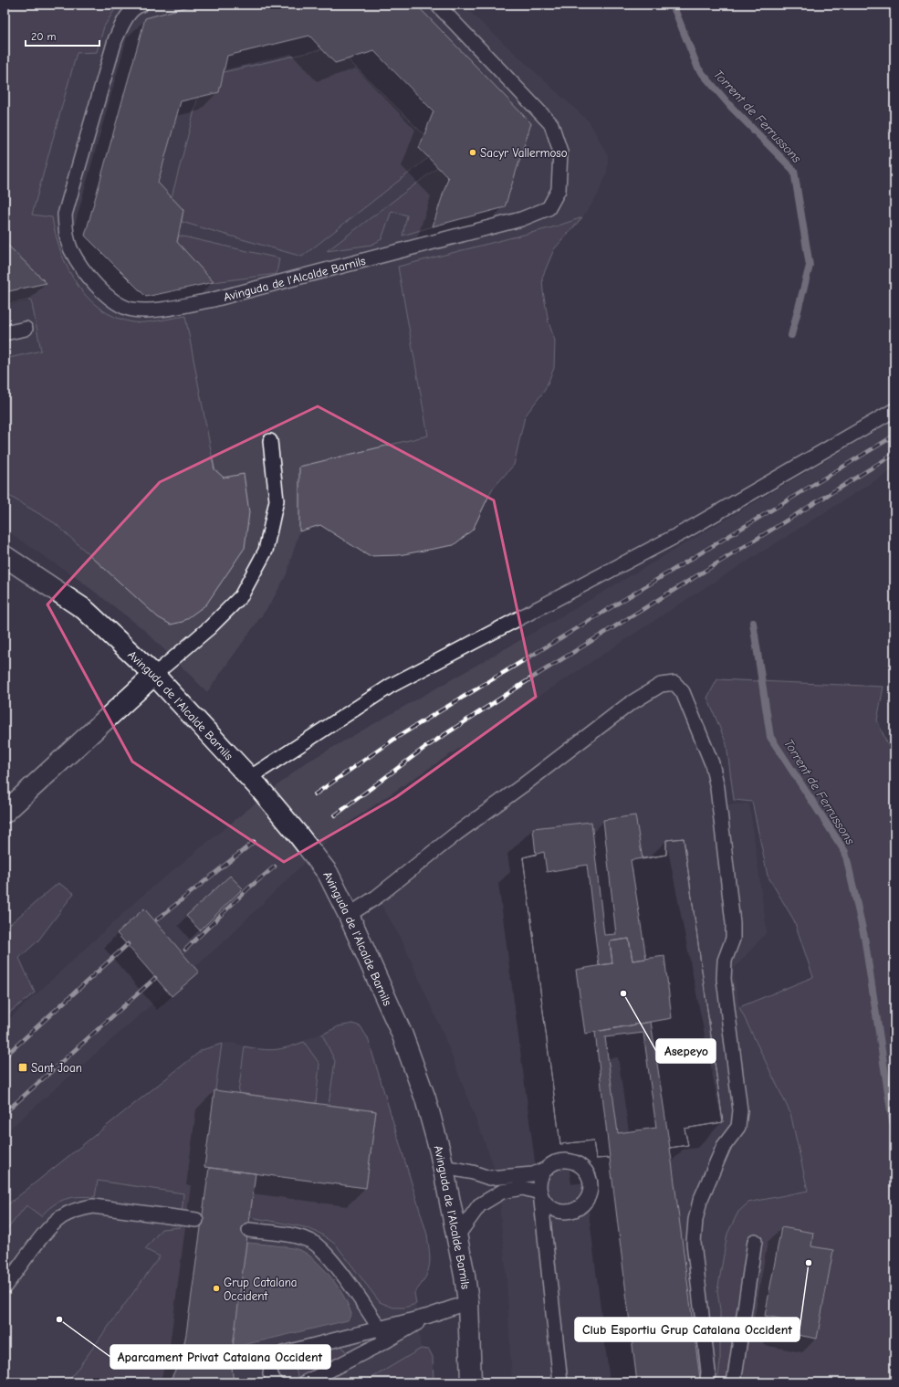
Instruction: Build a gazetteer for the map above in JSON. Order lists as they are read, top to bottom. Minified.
{"streets":{"street":["Avinguda de l'Alcalde Barnils"]},"water":["Torrent de Ferrussons"],"places":{"other":["Sacyr Vallermoso","Asepeyo","Club Esportiu Grup Catalana Occident","Grup Catalana Occident","Aparcament Privat Catalana Occident"],"transit":["Sant Joan"]},"scale_bar":"20 m"}
